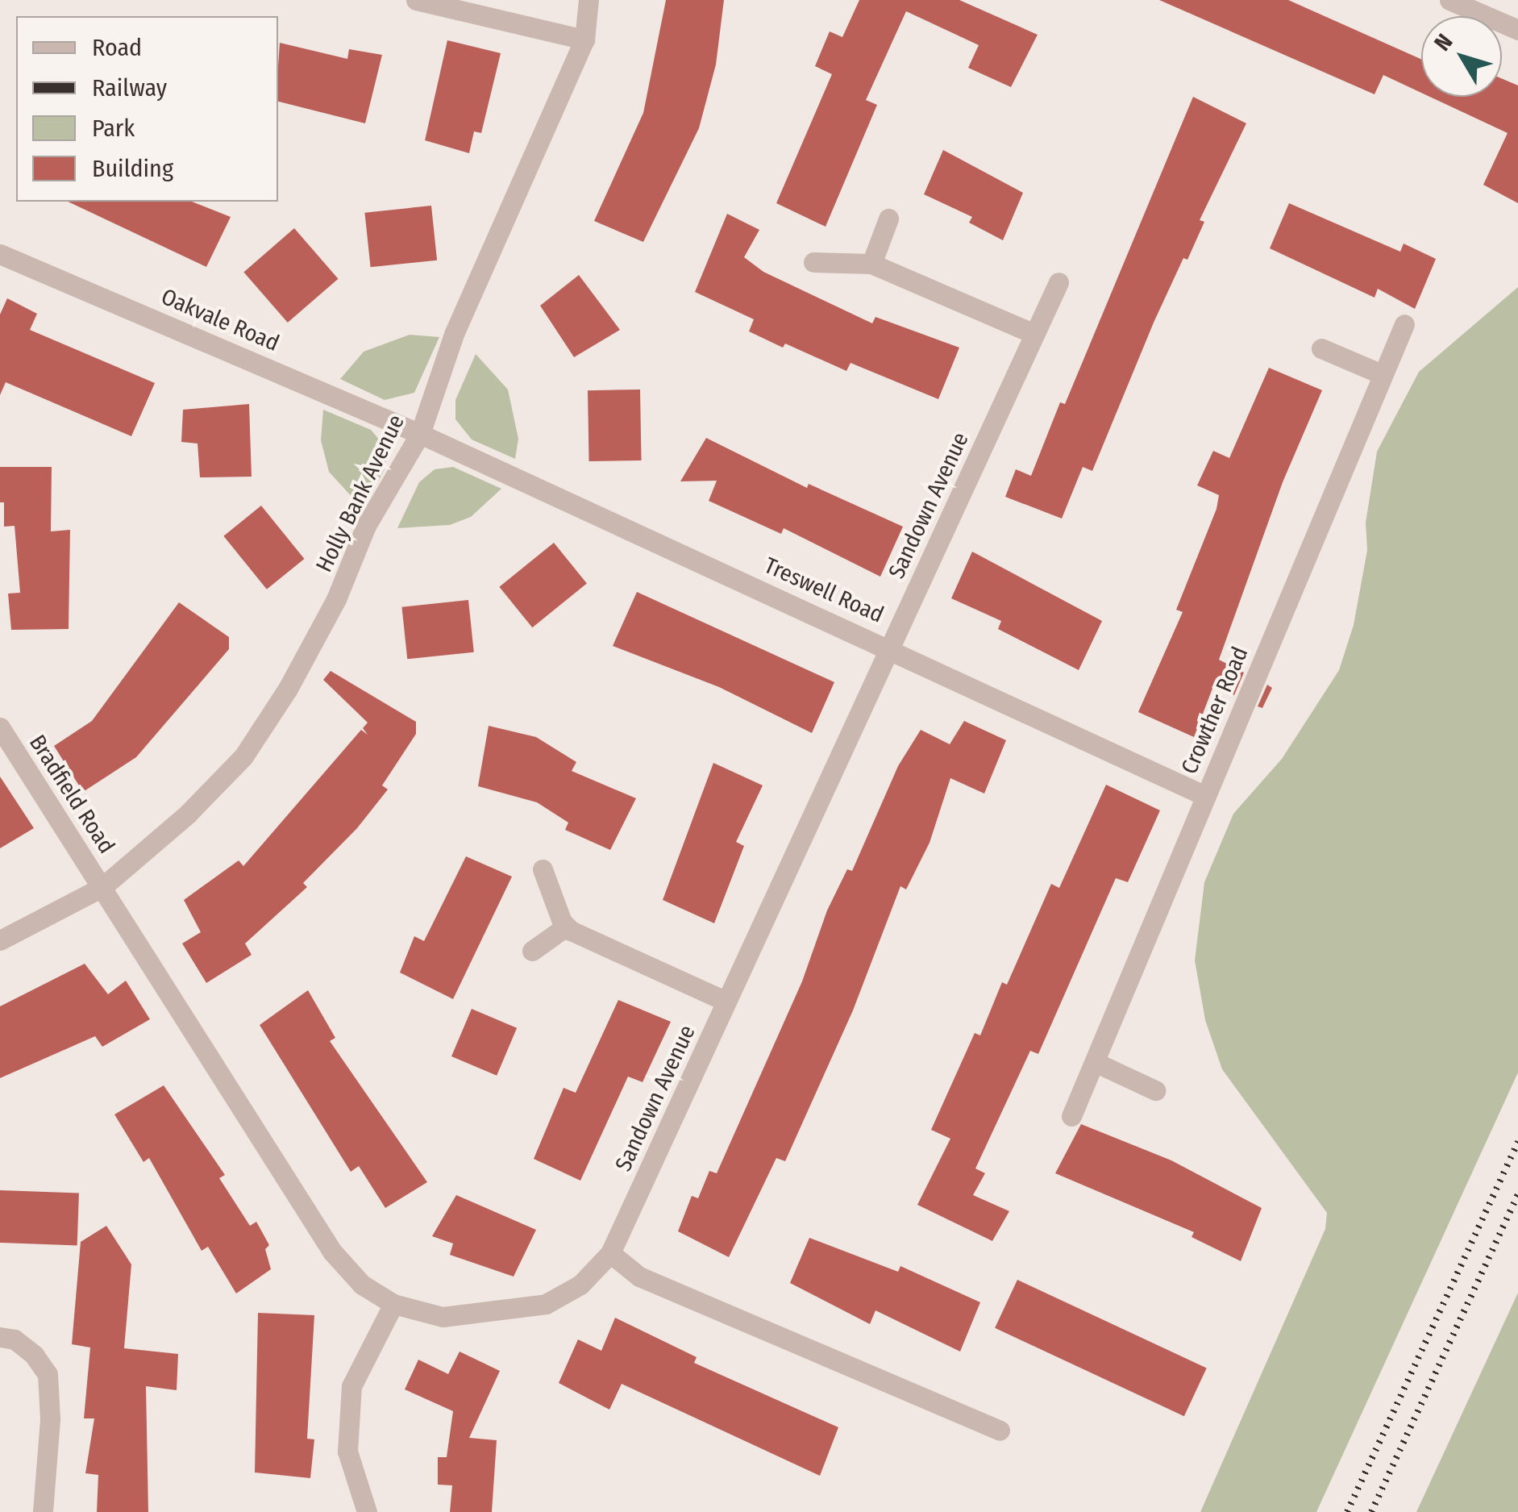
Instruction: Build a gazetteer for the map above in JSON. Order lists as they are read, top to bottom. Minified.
{"streets":{"street":["Oakvale Road","Holly Bank Avenue","Sandown Avenue","Treswell Road","Crowther Road","Bradfield Road"]},"crossings":[["Oakvale Road","Holly Bank Avenue"],["Oakvale Road","Treswell Road"],["Holly Bank Avenue","Sandown Avenue"],["Holly Bank Avenue","Treswell Road"],["Holly Bank Avenue","Bradfield Road"],["Sandown Avenue","Treswell Road"],["Sandown Avenue","Bradfield Road"],["Treswell Road","Crowther Road"]],"legend":["Road","Railway","Park","Building"],"north":"top left"}
